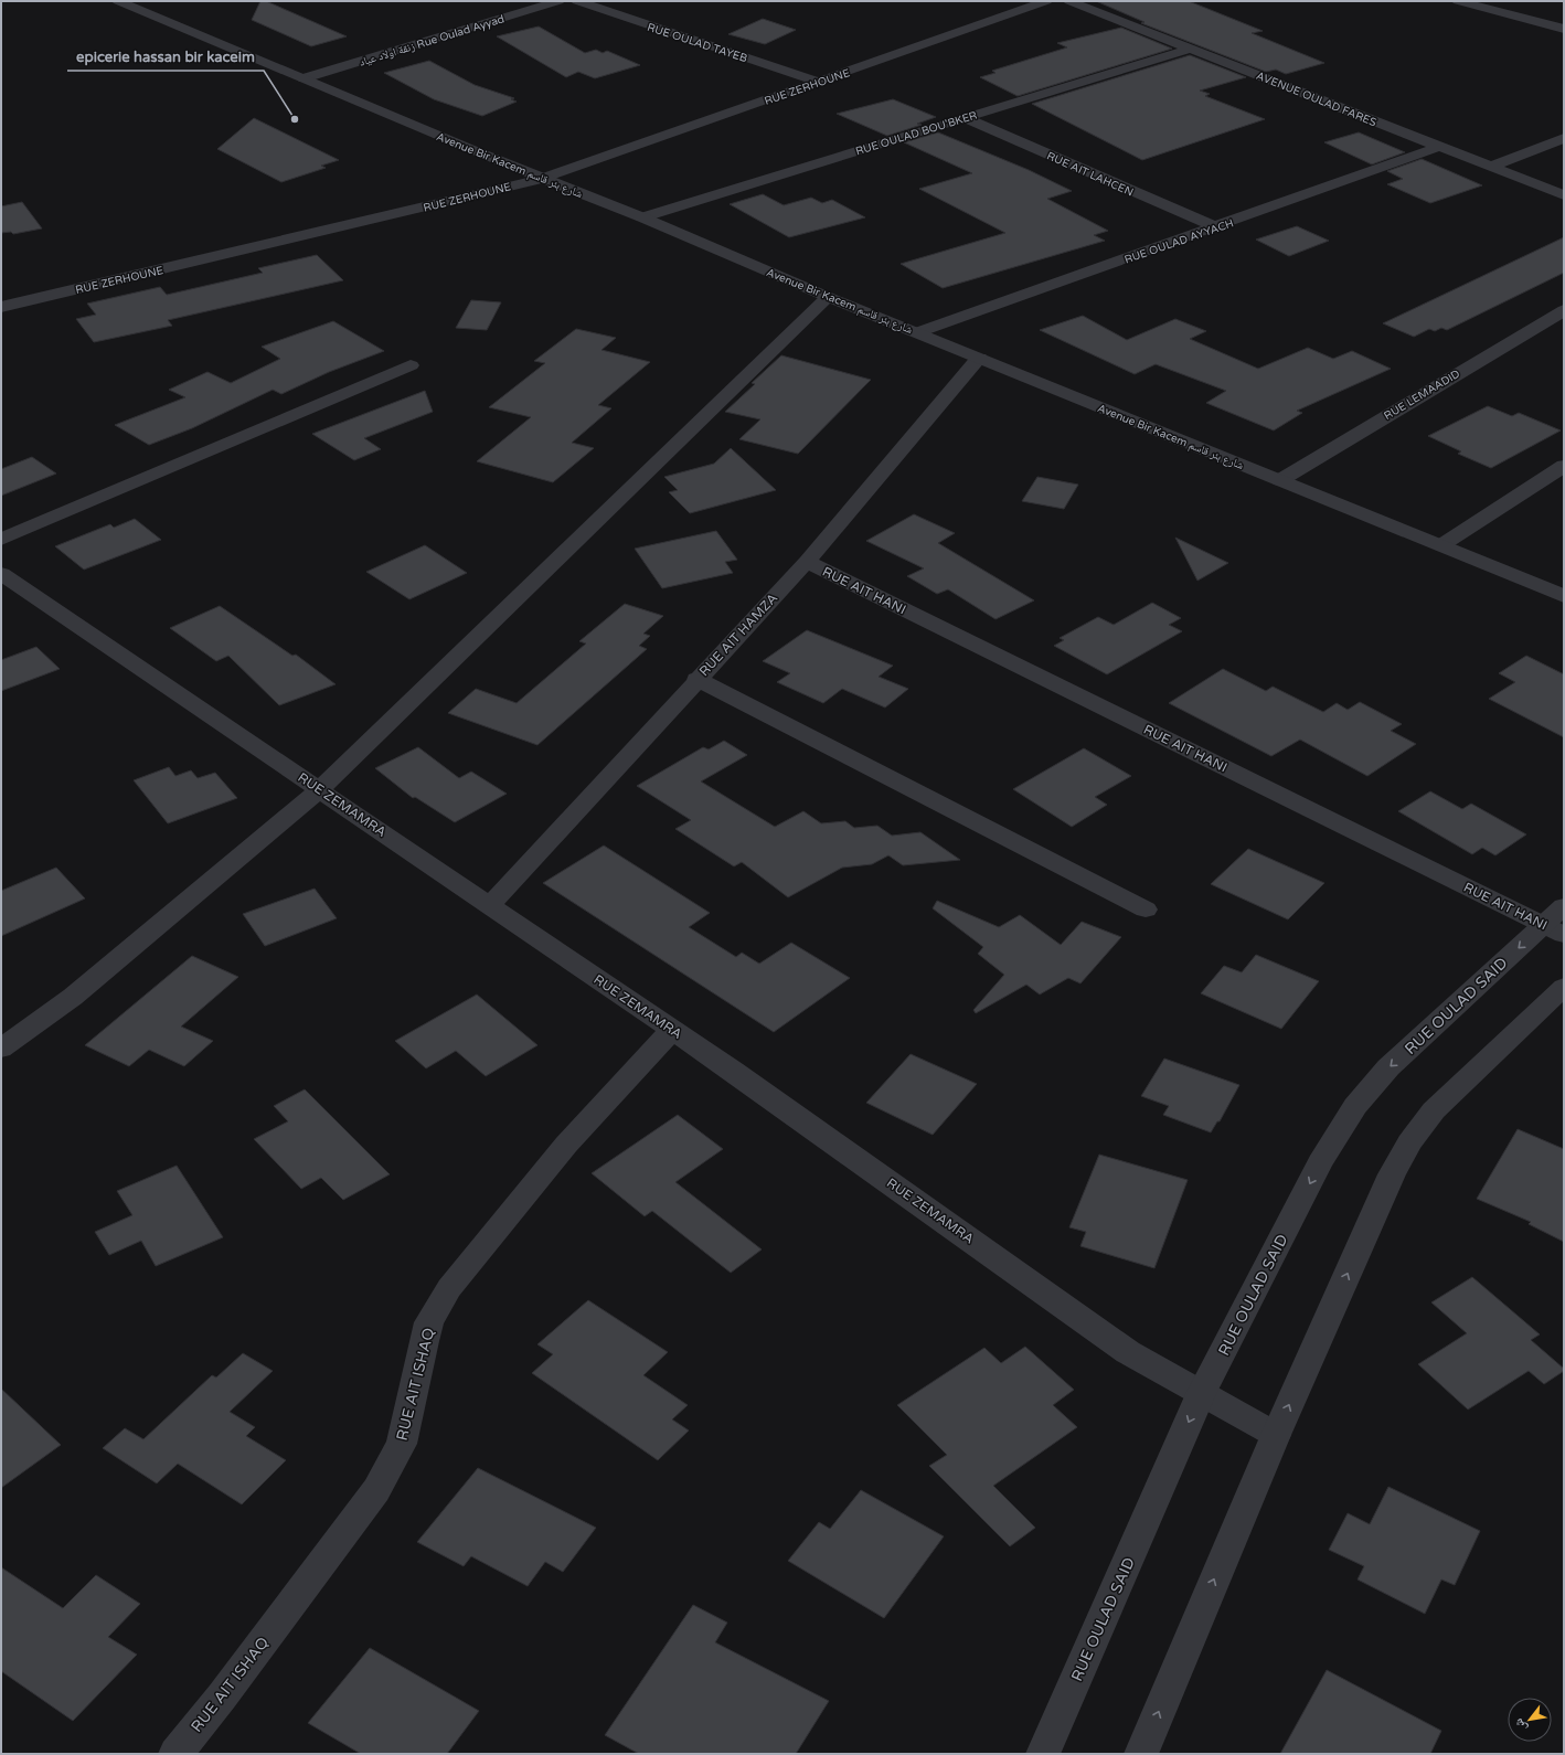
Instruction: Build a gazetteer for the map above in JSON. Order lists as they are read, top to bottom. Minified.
{"streets":{"street":["زنقة اولاد عياد Rue Oulad Ayyad","RUE OULAD TAYEB","RUE ZERHOUNE","AVENUE OULAD FARES","RUE OULAD BOU'BKER","Avenue Bir Kacem شارع بئر قاسم","RUE AIT LAHCEN","RUE OULAD AYYACH","RUE LEMAADID","RUE AIT HANI","RUE AIT HAMZA","RUE ZEMAMRA","RUE OULAD SAID","RUE AIT ISHAQ"]},"crossings":[["زنقة اولاد عياد Rue Oulad Ayyad","Avenue Bir Kacem شارع بئر قاسم"],["RUE OULAD TAYEB","RUE ZERHOUNE"],["RUE ZERHOUNE","Avenue Bir Kacem شارع بئر قاسم"],["AVENUE OULAD FARES","RUE OULAD BOU'BKER"],["AVENUE OULAD FARES","RUE OULAD AYYACH"],["RUE OULAD BOU'BKER","Avenue Bir Kacem شارع بئر قاسم"],["RUE OULAD BOU'BKER","RUE AIT LAHCEN"],["Avenue Bir Kacem شارع بئر قاسم","RUE OULAD AYYACH"],["Avenue Bir Kacem شارع بئر قاسم","RUE LEMAADID"],["Avenue Bir Kacem شارع بئر قاسم","RUE AIT HAMZA"],["RUE AIT LAHCEN","RUE OULAD AYYACH"],["RUE AIT HANI","RUE AIT HAMZA"],["RUE AIT HANI","RUE OULAD SAID"],["RUE AIT HAMZA","RUE ZEMAMRA"],["RUE ZEMAMRA","RUE OULAD SAID"],["RUE ZEMAMRA","RUE AIT ISHAQ"]],"places":["epicerie hassan bir kaceim"],"north":"bottom left"}
